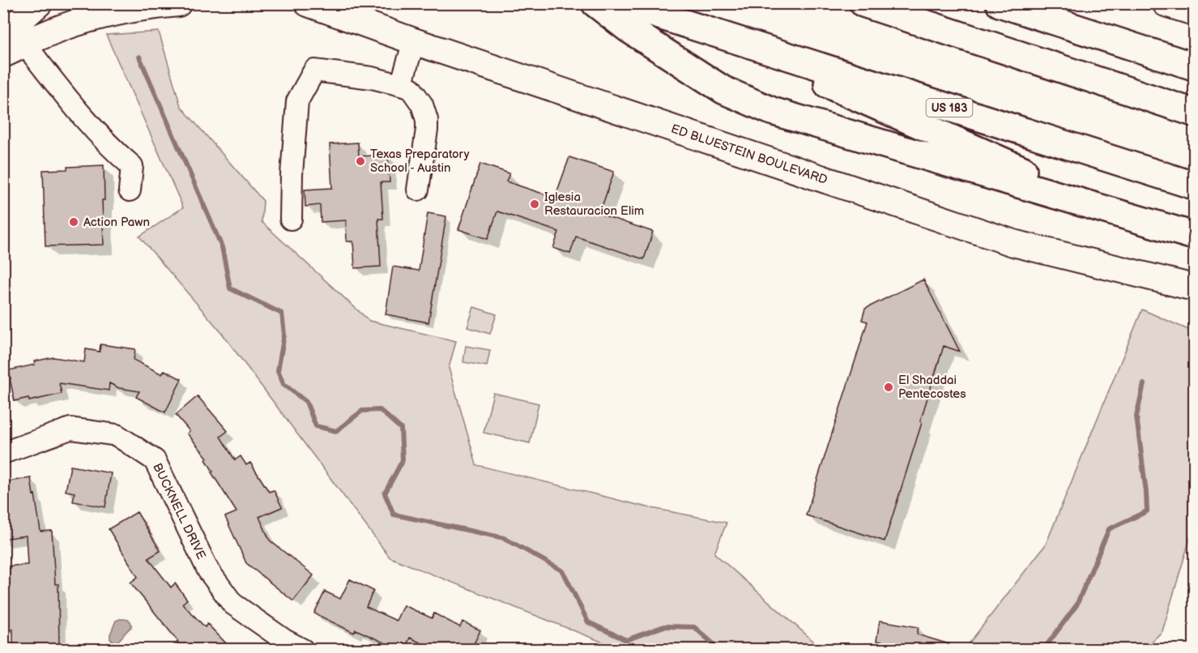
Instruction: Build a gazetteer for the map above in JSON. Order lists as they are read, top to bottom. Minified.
{"streets":{"highway":["US 183"],"main road":["ED BLUESTEIN BOULEVARD"],"street":["BUCKNELL DRIVE"]},"places":["Texas Preparatory School - Austin","Iglesia Restauracion Elim","Action Pawn","El Shaddai Pentecostes"]}
